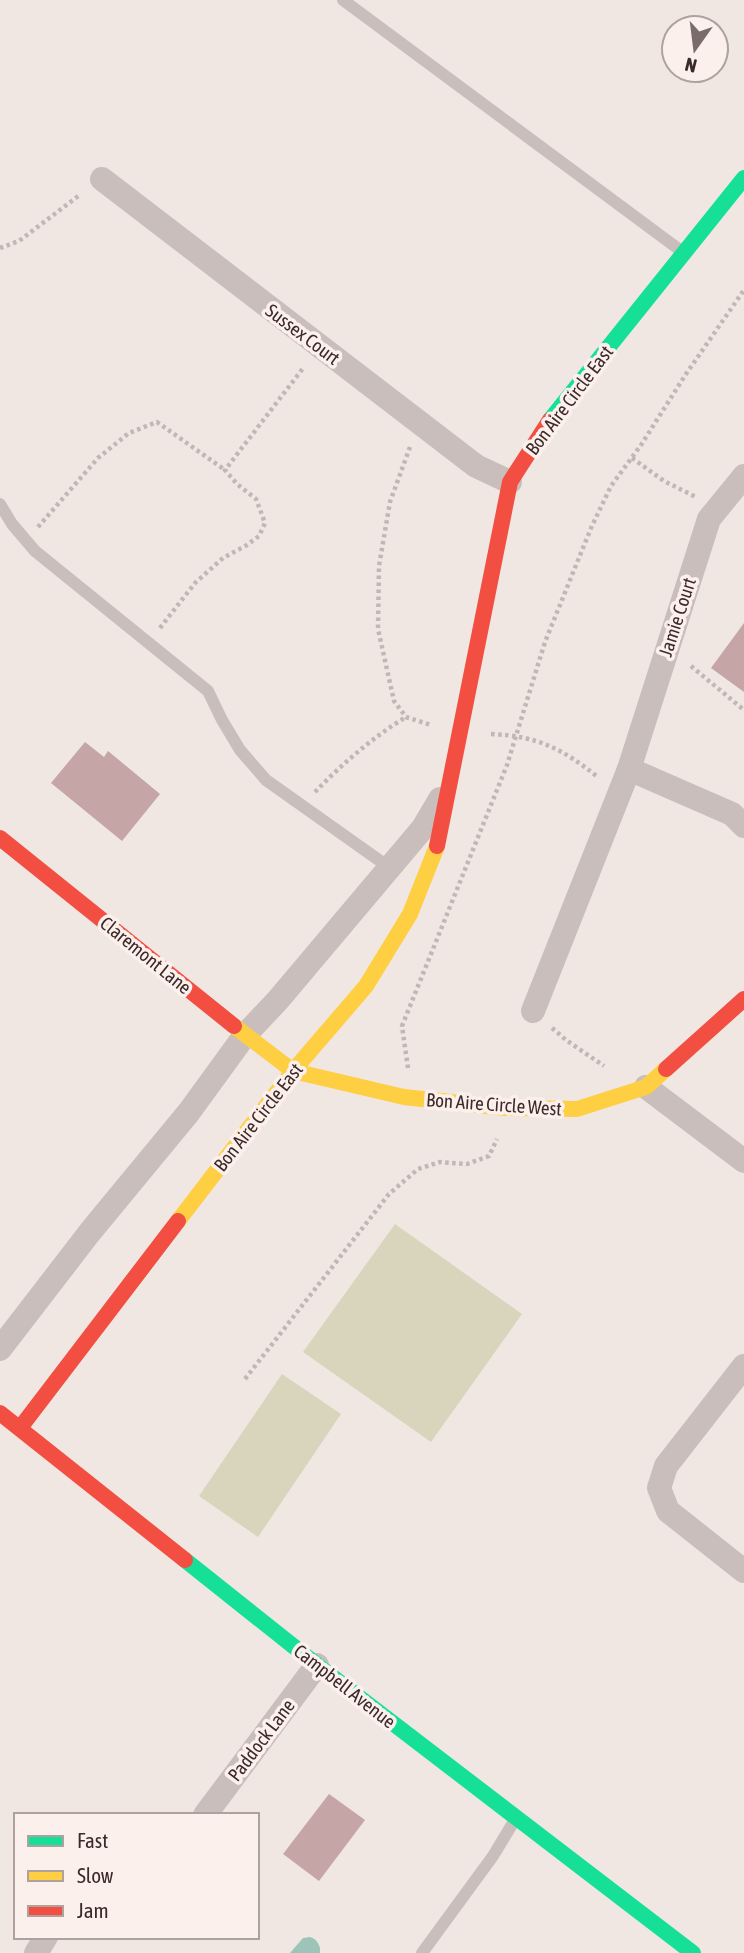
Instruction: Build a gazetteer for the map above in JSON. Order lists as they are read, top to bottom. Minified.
{"streets":{"street":["Sussex Court","Bon Aire Circle East","Jamie Court","Claremont Lane","Bon Aire Circle West","Campbell Avenue","Paddock Lane"]},"crossings":[["Sussex Court","Bon Aire Circle East"],["Bon Aire Circle East","Claremont Lane"],["Bon Aire Circle East","Bon Aire Circle West"],["Bon Aire Circle East","Campbell Avenue"],["Claremont Lane","Bon Aire Circle West"],["Campbell Avenue","Paddock Lane"]],"legend":["Fast","Slow","Jam"],"north":"bottom"}
